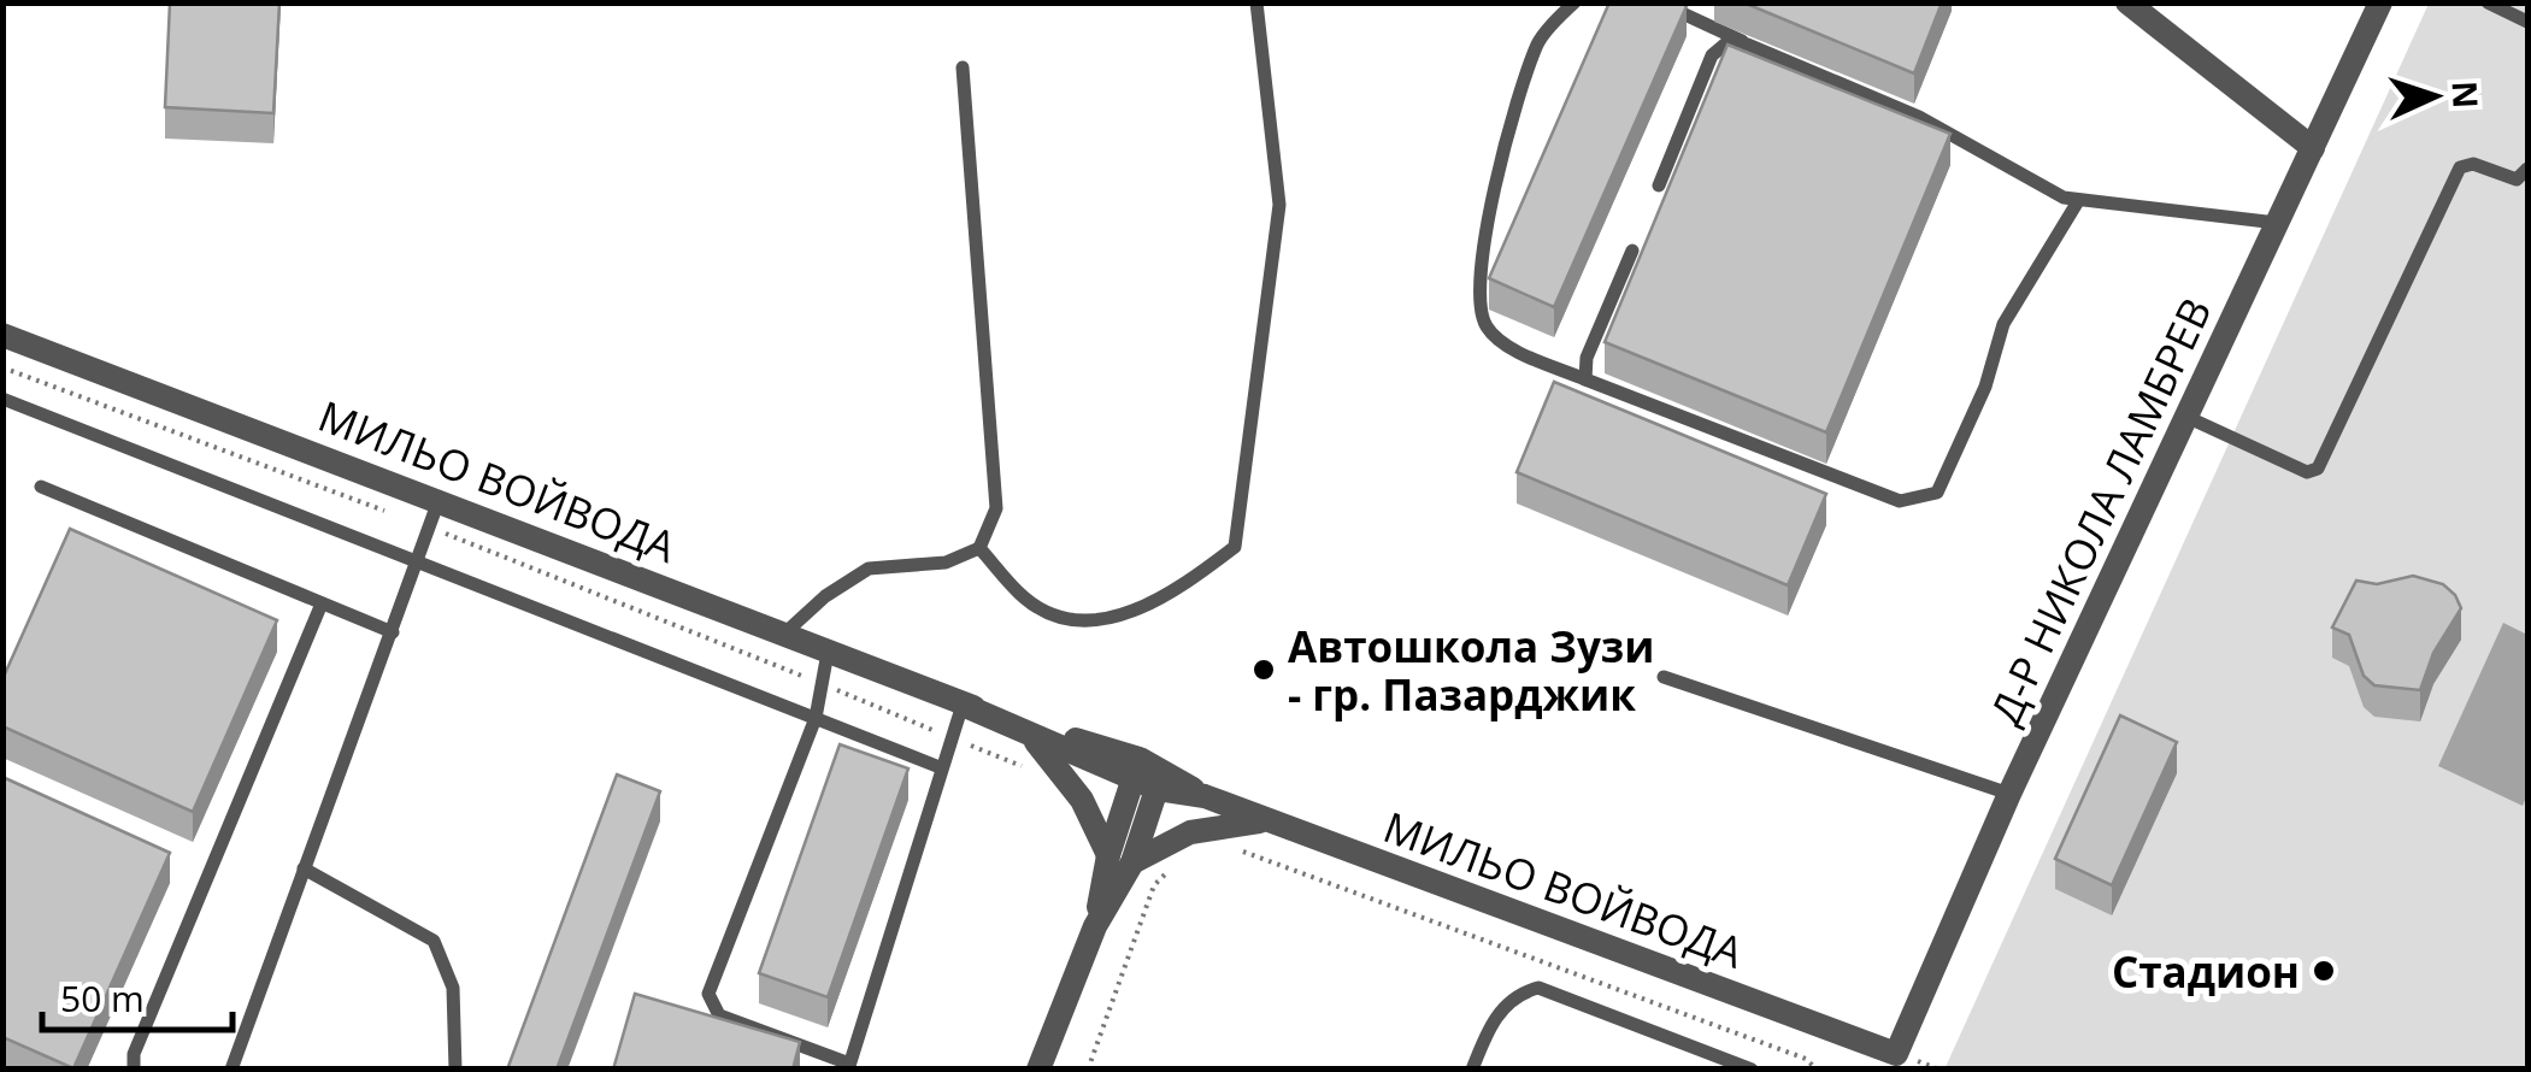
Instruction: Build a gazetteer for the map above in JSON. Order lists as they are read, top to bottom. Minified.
{"streets":{"street":["МИЛЬО ВОЙВОДА","Д-Р НИКОЛА ЛАМБРЕВ"]},"crossings":[["МИЛЬО ВОЙВОДА","Д-Р НИКОЛА ЛАМБРЕВ"]],"places":["Автошкола Зузи - гр. Пазарджик","Стадион"],"scale_bar":"50 m","north":"right"}
